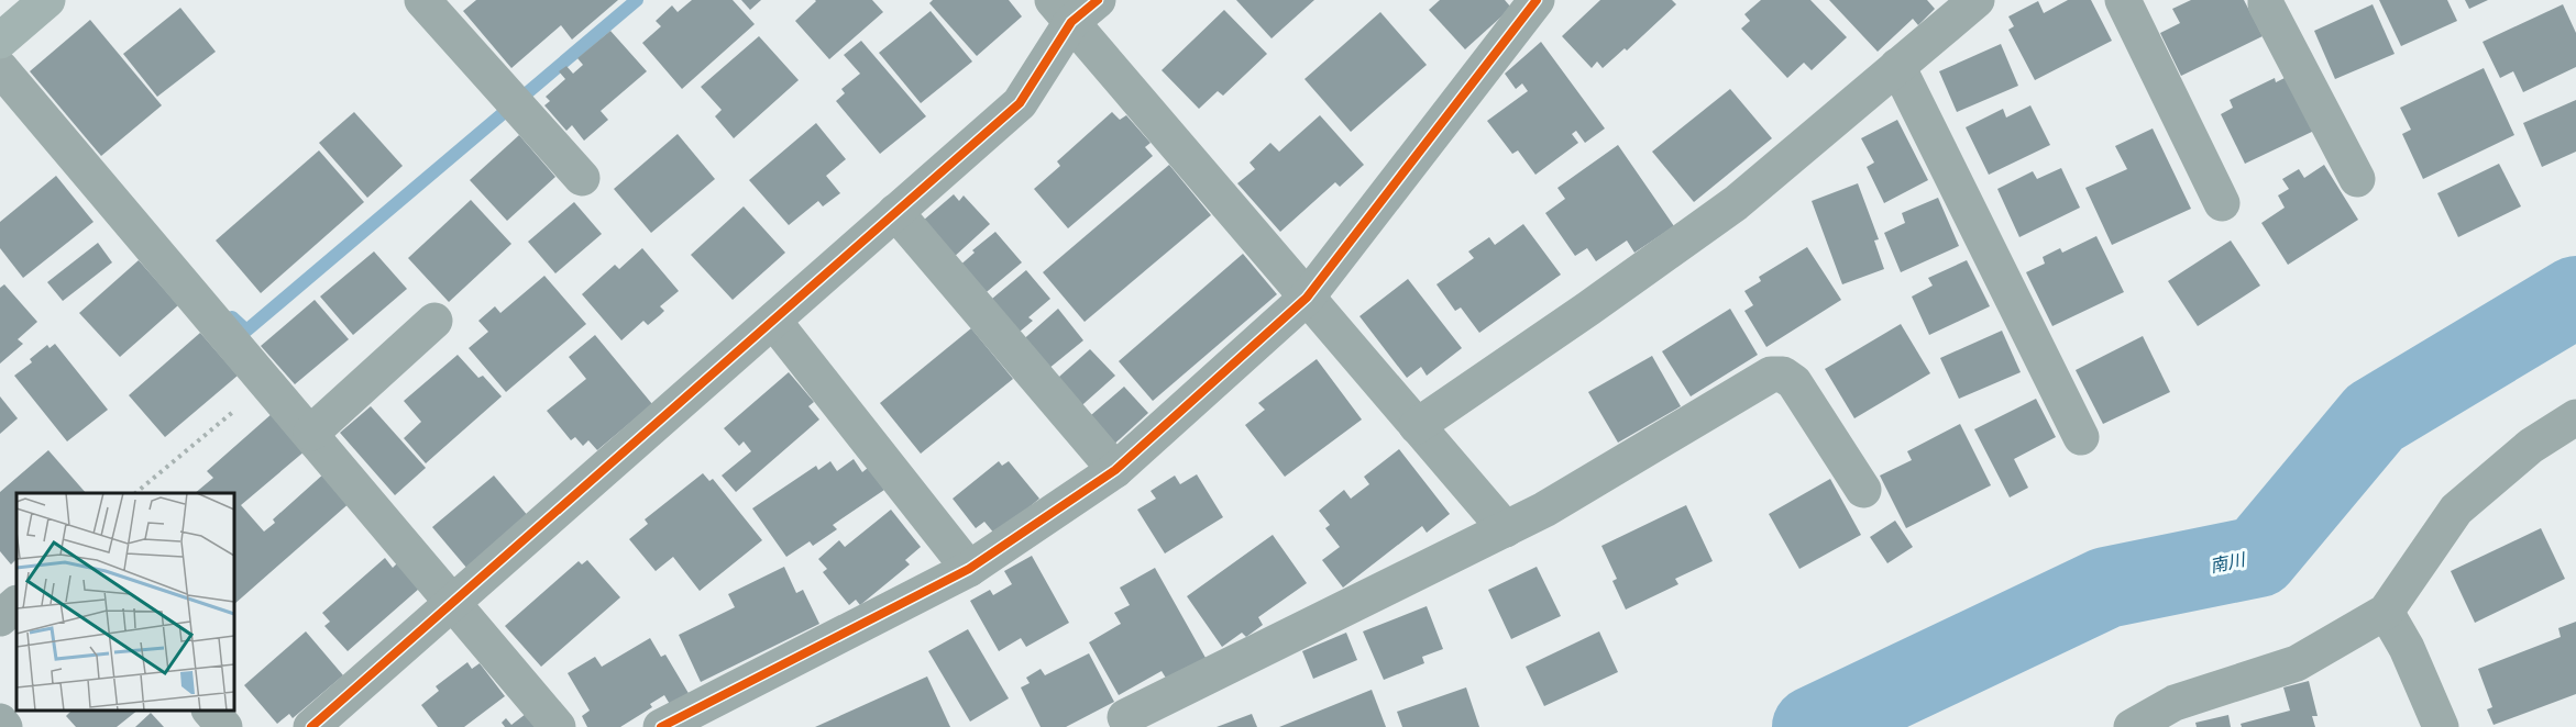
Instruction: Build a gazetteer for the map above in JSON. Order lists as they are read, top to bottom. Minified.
{"water":["南川"]}
